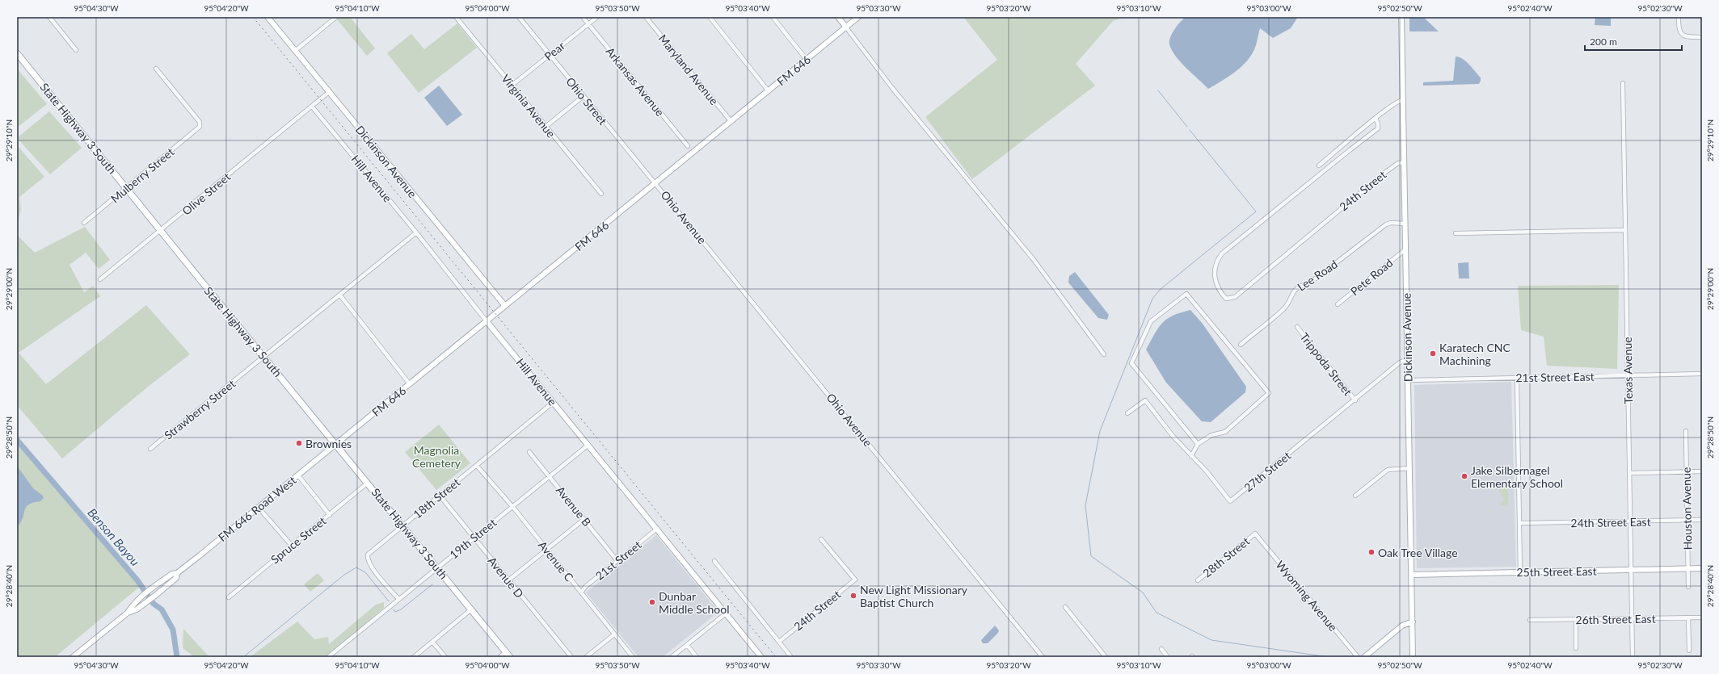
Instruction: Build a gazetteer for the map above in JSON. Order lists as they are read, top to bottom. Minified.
{"streets":{"main road":["FM 646","State Highway 3 South","Dickinson Avenue","Hill Avenue","FM 646 Road West","25th Street East"],"street":["Pear","Maryland Avenue","Arkansas Avenue","Ohio Street","Virginia Avenue","Mulberry Street","24th Street","Olive Street","Ohio Avenue","Lee Road","Pete Road","Trippoda Street","Texas Avenue","21st Street East","Strawberry Street","27th Street","18th Street","Avenue B","Houston Avenue","24th Street East","19th Street","Spruce Street","28th Street","21st Street","Avenue C","Avenue D","Wyoming Avenue","26th Street East"]},"crossings":[["Pear","Arkansas Avenue"],["Pear","Ohio Street"],["Pear","Virginia Avenue"],["Maryland Avenue","FM 646"],["FM 646","Ohio Street"],["FM 646","State Highway 3 South"],["FM 646","Dickinson Avenue"],["FM 646","Hill Avenue"],["FM 646","Ohio Avenue"],["FM 646","FM 646 Road West"],["Ohio Street","Ohio Avenue"],["State Highway 3 South","Mulberry Street"],["State Highway 3 South","Olive Street"],["State Highway 3 South","Strawberry Street"],["State Highway 3 South","18th Street"],["State Highway 3 South","FM 646 Road West"],["State Highway 3 South","19th Street"],["State Highway 3 South","Spruce Street"],["Dickinson Avenue","24th Street"],["Dickinson Avenue","Olive Street"],["Dickinson Avenue","Lee Road"],["Dickinson Avenue","Pete Road"],["Dickinson Avenue","21st Street East"],["Dickinson Avenue","27th Street"],["Dickinson Avenue","25th Street East"],["Hill Avenue","Olive Street"],["Hill Avenue","18th Street"],["Hill Avenue","19th Street"],["Hill Avenue","21st Street"],["Trippoda Street","27th Street"],["Texas Avenue","21st Street East"],["Texas Avenue","24th Street East"],["Texas Avenue","25th Street East"],["Texas Avenue","26th Street East"],["18th Street","19th Street"],["18th Street","Avenue C"],["18th Street","Avenue D"],["Avenue B","19th Street"],["Avenue B","21st Street"],["Houston Avenue","24th Street East"],["Houston Avenue","25th Street East"],["19th Street","Avenue C"],["19th Street","Avenue D"],["28th Street","Wyoming Avenue"],["21st Street","Avenue C"]],"water":["Benson Bayou"],"parks":["Magnolia Cemetery"],"places":["Karatech CNC Machining","Brownies","Jake Silbernagel Elementary School","Oak Tree Village","New Light Missionary Baptist Church","Dunbar Middle School"],"scale_bar":"200 m","coordinates":["95°04'30\"W","95°04'20\"W","95°04'10\"W","95°04'00\"W","95°03'50\"W","95°03'40\"W","95°03'30\"W","95°03'20\"W","95°03'10\"W","95°03'00\"W","95°02'50\"W","95°02'40\"W","95°02'30\"W","29°29'10\"N","29°29'00\"N","29°28'50\"N","29°28'40\"N"]}
